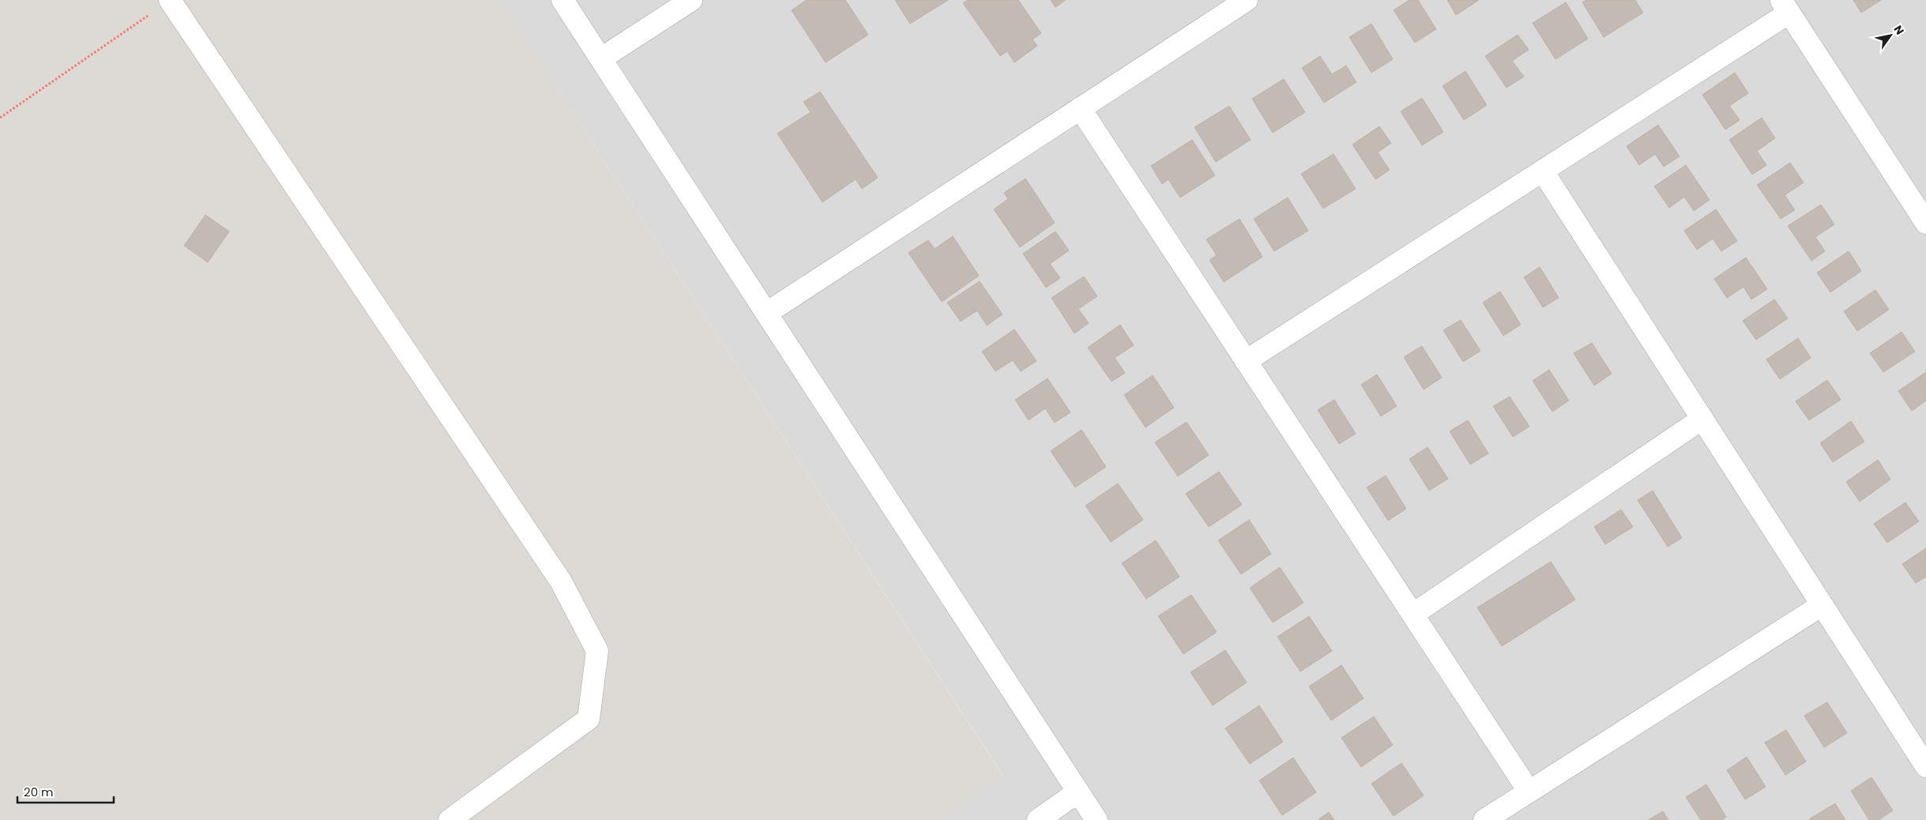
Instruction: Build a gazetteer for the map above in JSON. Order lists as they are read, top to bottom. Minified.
{"scale_bar":"20 m","north":"top right"}
